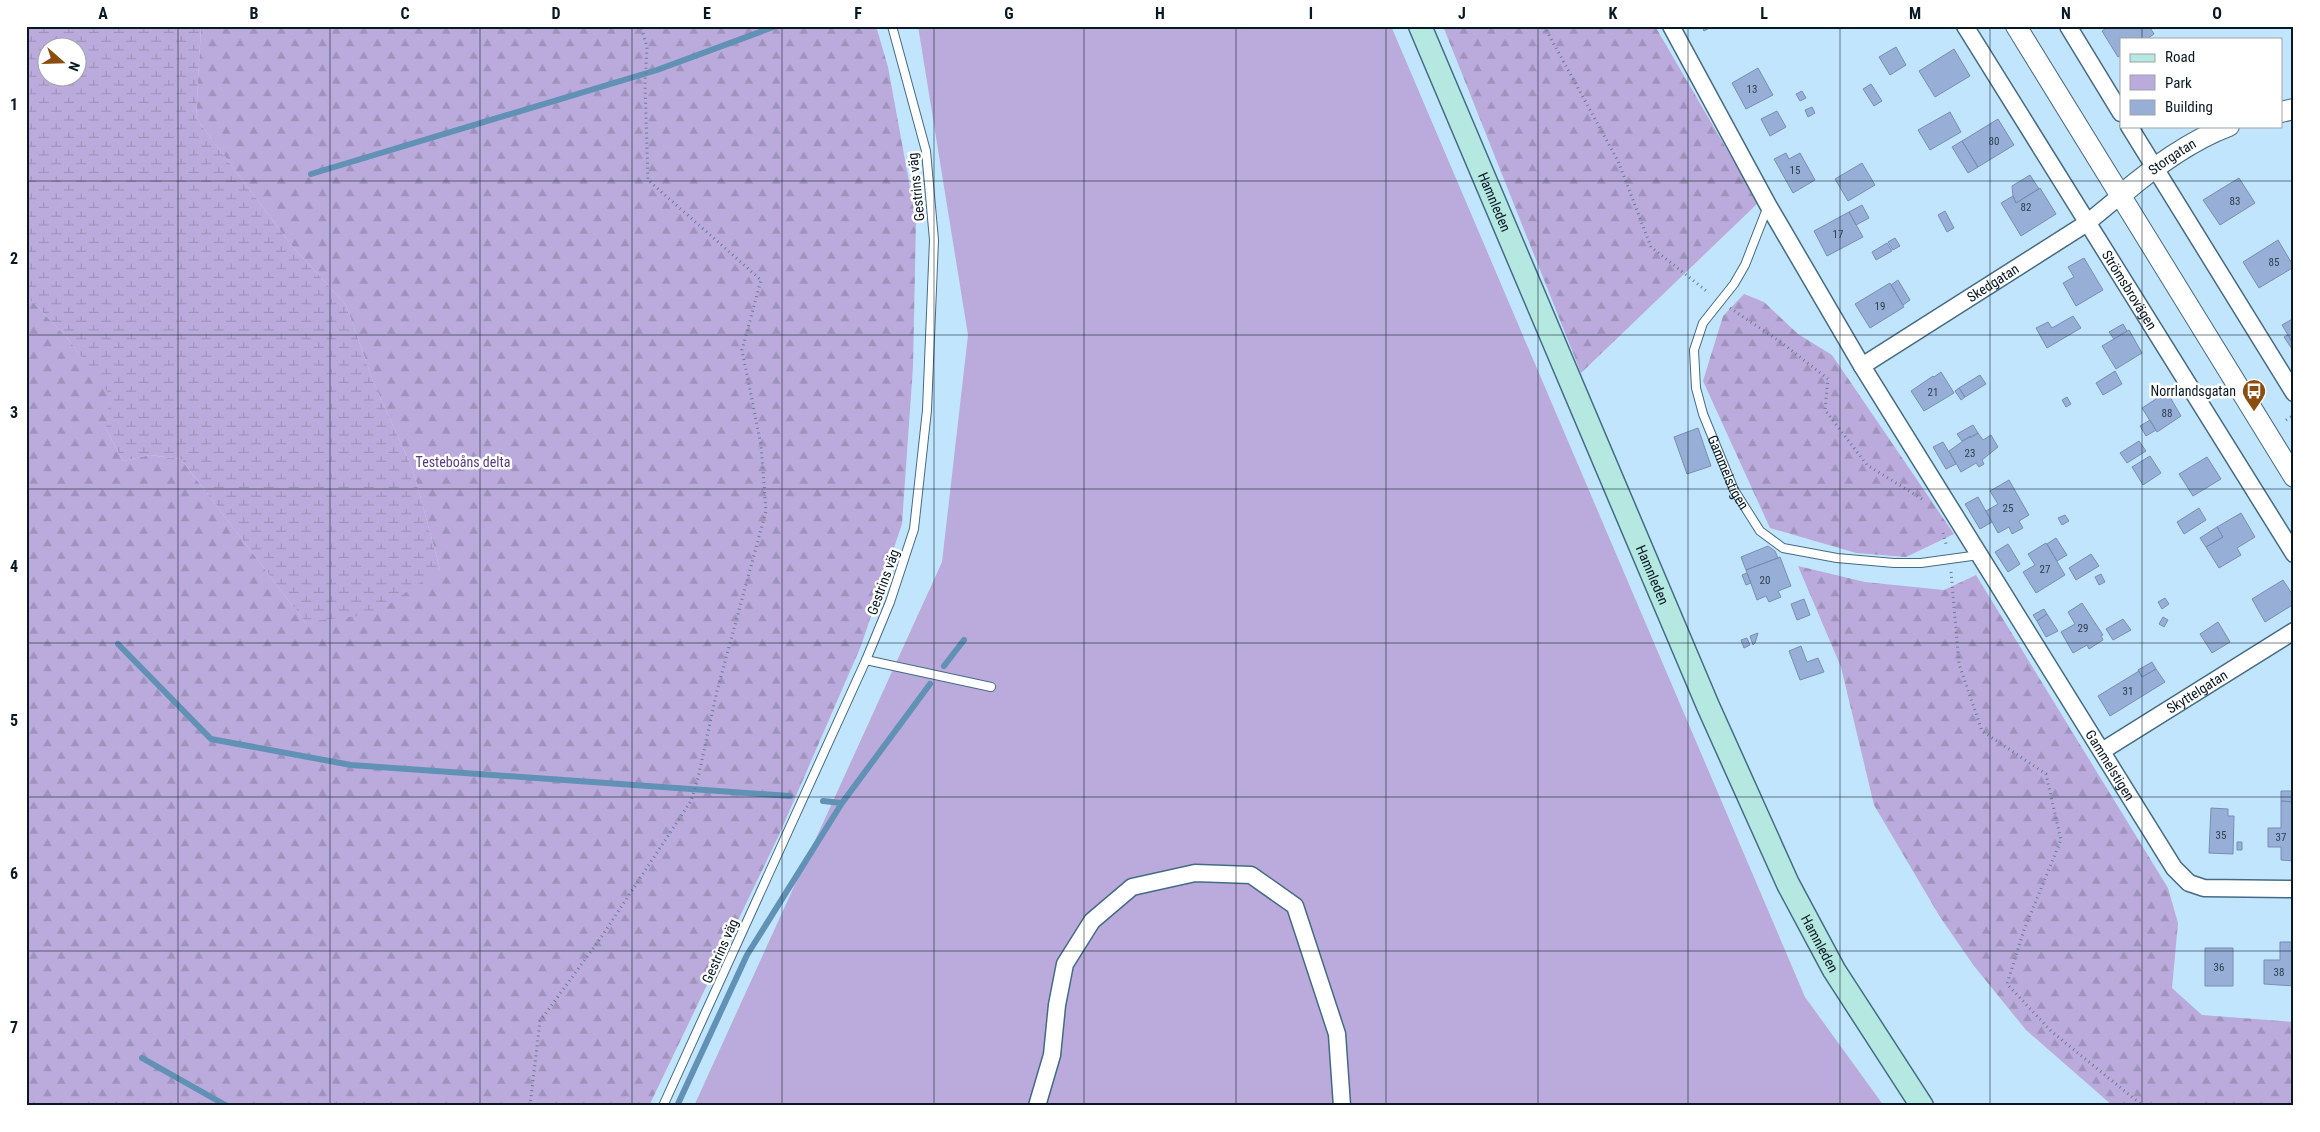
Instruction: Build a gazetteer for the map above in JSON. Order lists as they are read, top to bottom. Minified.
{"streets":{"main road":["Hamnleden"],"street":["Storgatan","Skedgatan","Strömsbrovägen","Gammelstigen","Skyttelgatan"],"lane":["Gestrins väg"]},"crossings":[["Storgatan","Skedgatan"],["Skedgatan","Strömsbrovägen"],["Skedgatan","Gammelstigen"],["Gammelstigen","Skyttelgatan"]],"parks":["Testeboåns delta"],"places":{"bus stop":["Norrlandsgatan"]},"house_numbers":["13","80","15","83","82","17","85","19","21","88","23","25","27","20","29","31","35","37","36","38"],"legend":["Road","Park","Building"],"north":"right","grid":{"columns":["A","B","C","D","E","F","G","H","I","J","K","L","M","N","O"],"rows":["1","2","3","4","5","6","7"]}}
